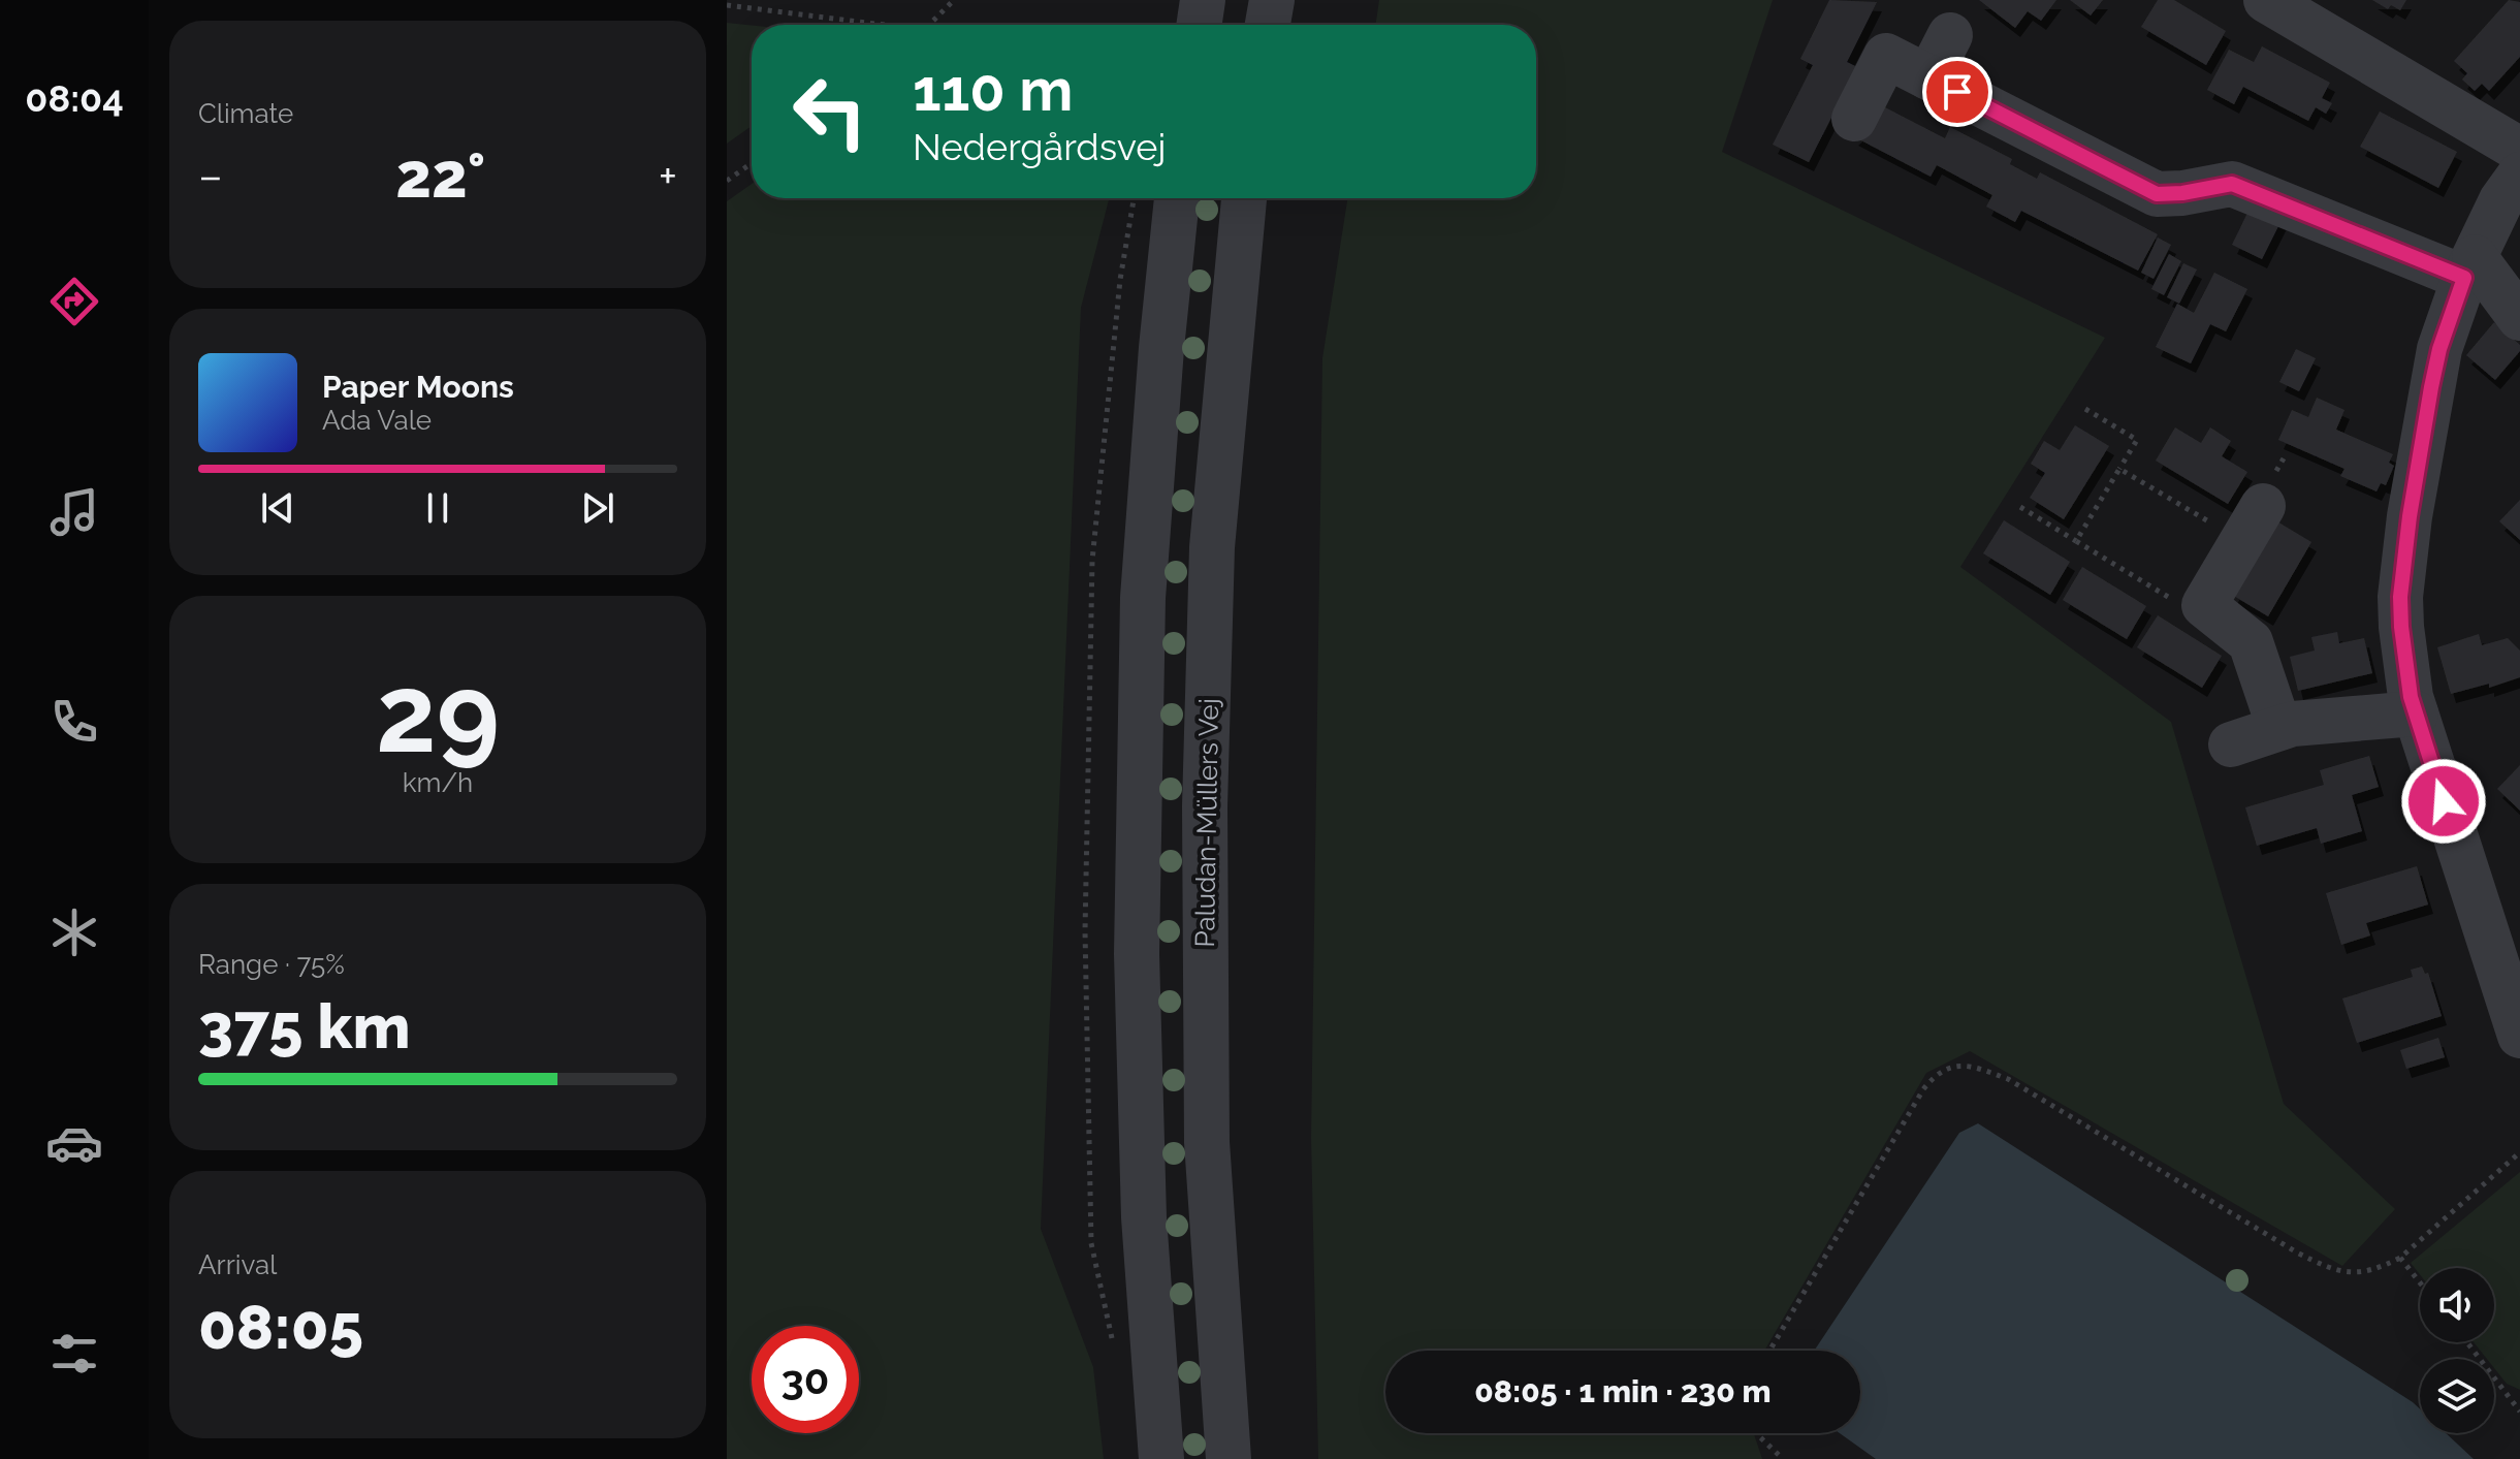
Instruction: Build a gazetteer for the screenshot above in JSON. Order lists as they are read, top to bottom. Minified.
{"streets":{"street":["Paludan-Müllers Vej"]},"page":{"tabs":"08:04","tile":["Climate",["29","km/h"],["Range · 75%","375 km"],["Arrival","08:05"]],"turn":["110 m","Nedergårdsvej"],"heat":["−","22°","+"],"song":["Paper Moons","Ada Vale"],"limit":"30","trip":"08:05 · 1 min · 230 m"}}
